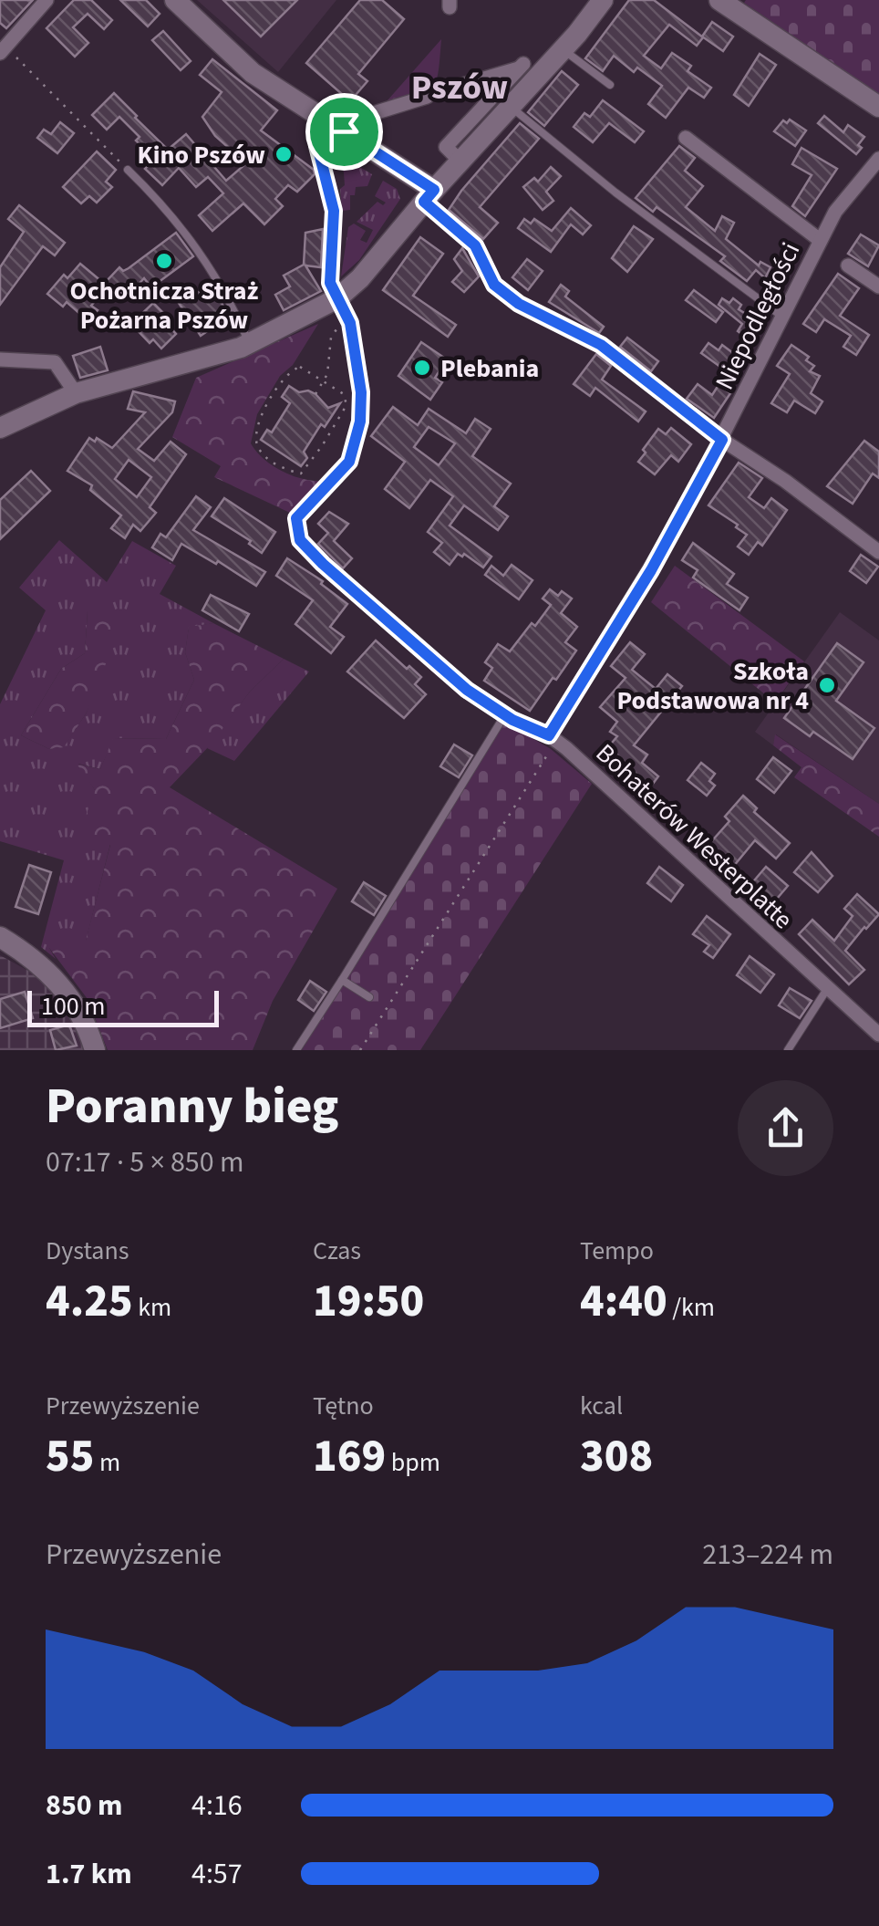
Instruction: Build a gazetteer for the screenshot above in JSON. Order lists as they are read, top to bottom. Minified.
{"streets":{"street":["Niepodległości","Bohaterów Westerplatte"]},"crossings":[["Niepodległości","Bohaterów Westerplatte"]],"districts":["Pszów"],"places":["Kino Pszów","Ochotnicza Straż Pożarna Pszów","Plebania","Szkoła Podstawowa nr 4"],"scale_bar":"100 m","page":{"scale":"100 m","heading":["Poranny bieg","07:17 · 5 × 850 m"],"stats":[["Dystans","4.25 km"],["Czas","19:50"],["Tempo","4:40 /km"],["Przewyższenie","55 m"],["Tętno","169 bpm"],["kcal","308"]],"chart":["Przewyższenie","213–224 m"],"list":[{"name":"850 m","note":"4:16"},{"name":"1.7 km","note":"4:57"}]}}
